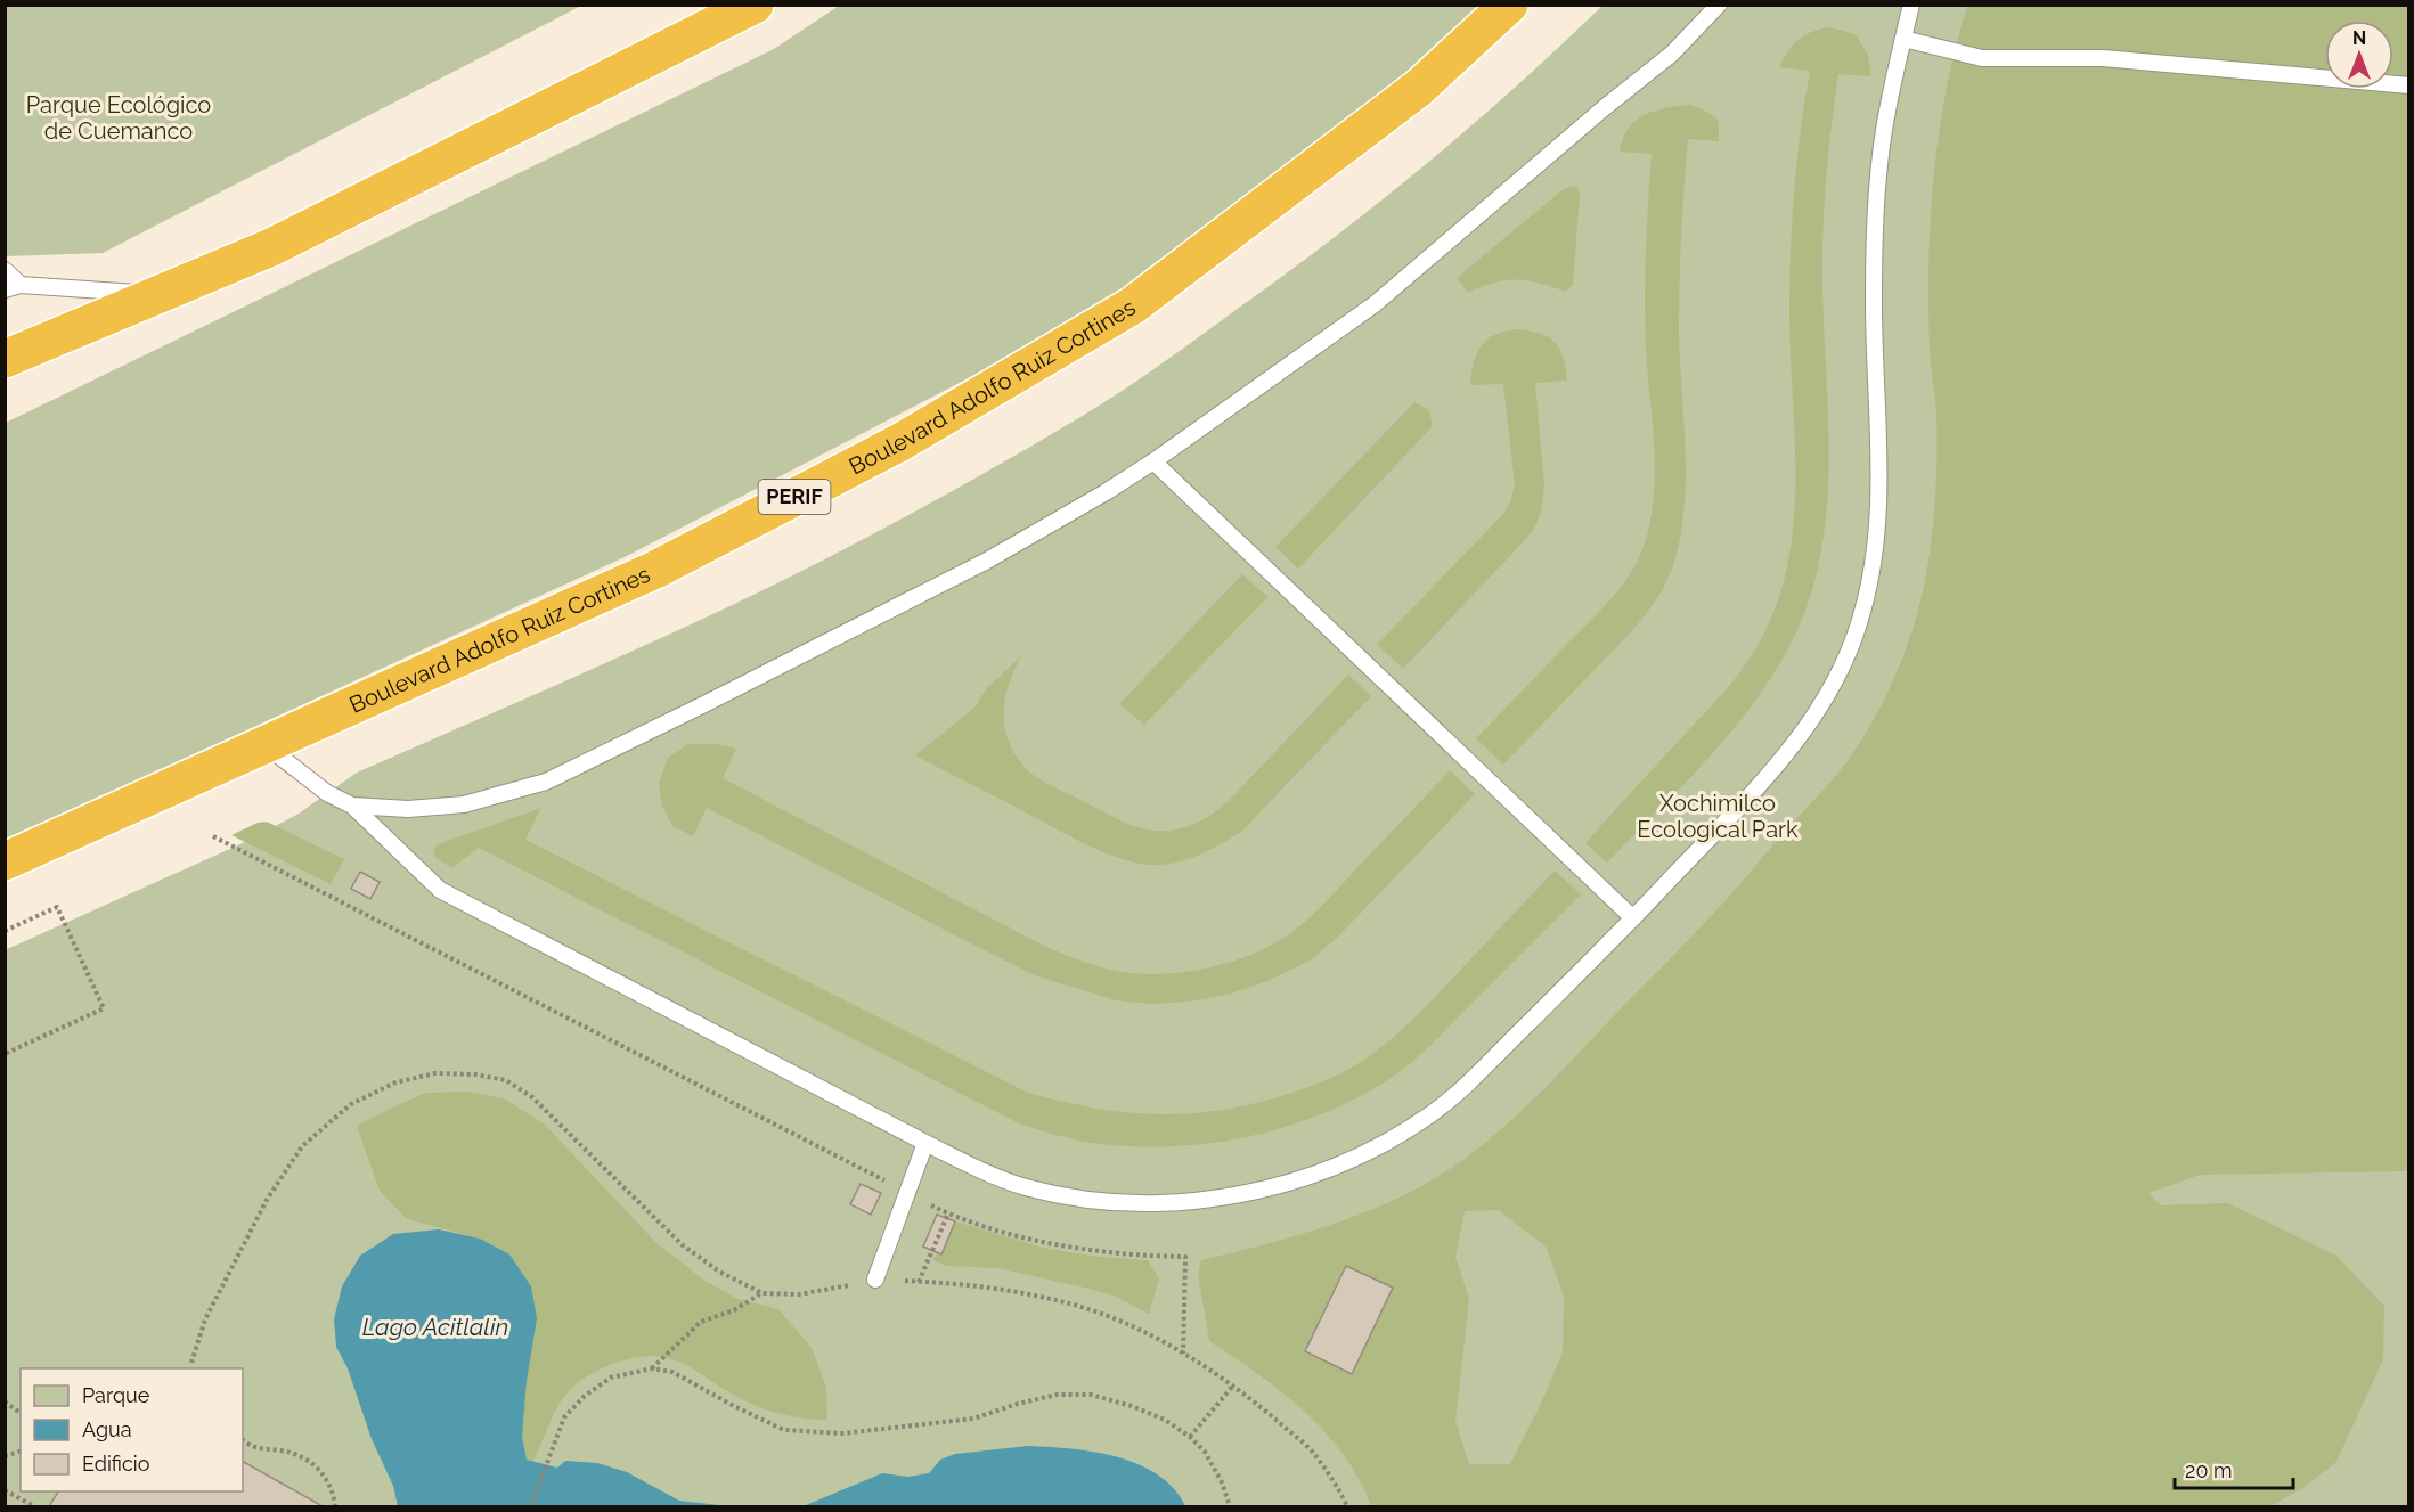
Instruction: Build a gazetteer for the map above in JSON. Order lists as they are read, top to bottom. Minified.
{"streets":{"highway":["Boulevard Adolfo Ruiz Cortines","PERIF"]},"water":["Lago Acitlalin"],"parks":["Parque Ecológico de Cuemanco","Xochimilco Ecological Park"],"legend":["Parque","Agua","Edificio"],"scale_bar":"20 m","north":"top"}
